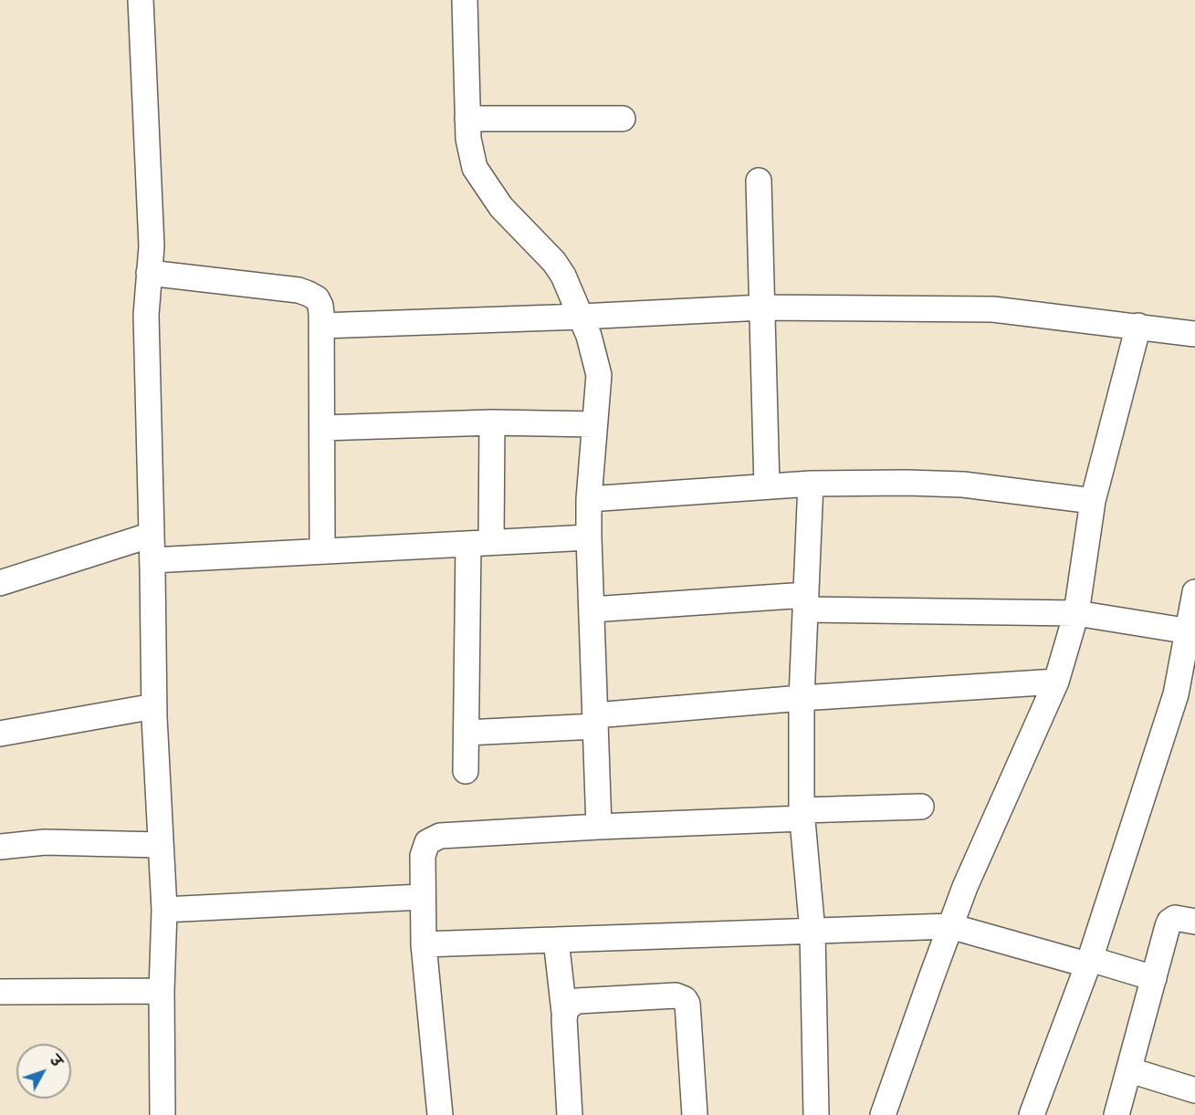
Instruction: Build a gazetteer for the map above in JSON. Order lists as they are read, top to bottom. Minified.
{"north":"top right"}
